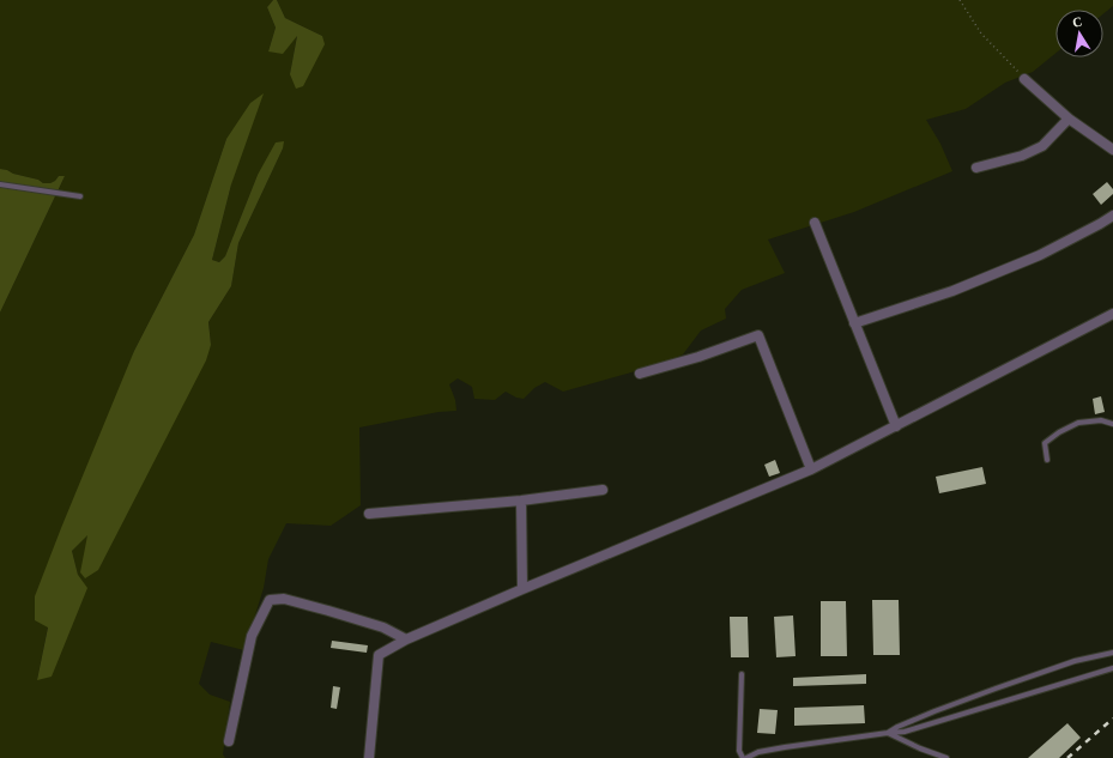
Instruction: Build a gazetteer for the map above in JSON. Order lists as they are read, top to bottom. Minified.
{"north":"top"}
